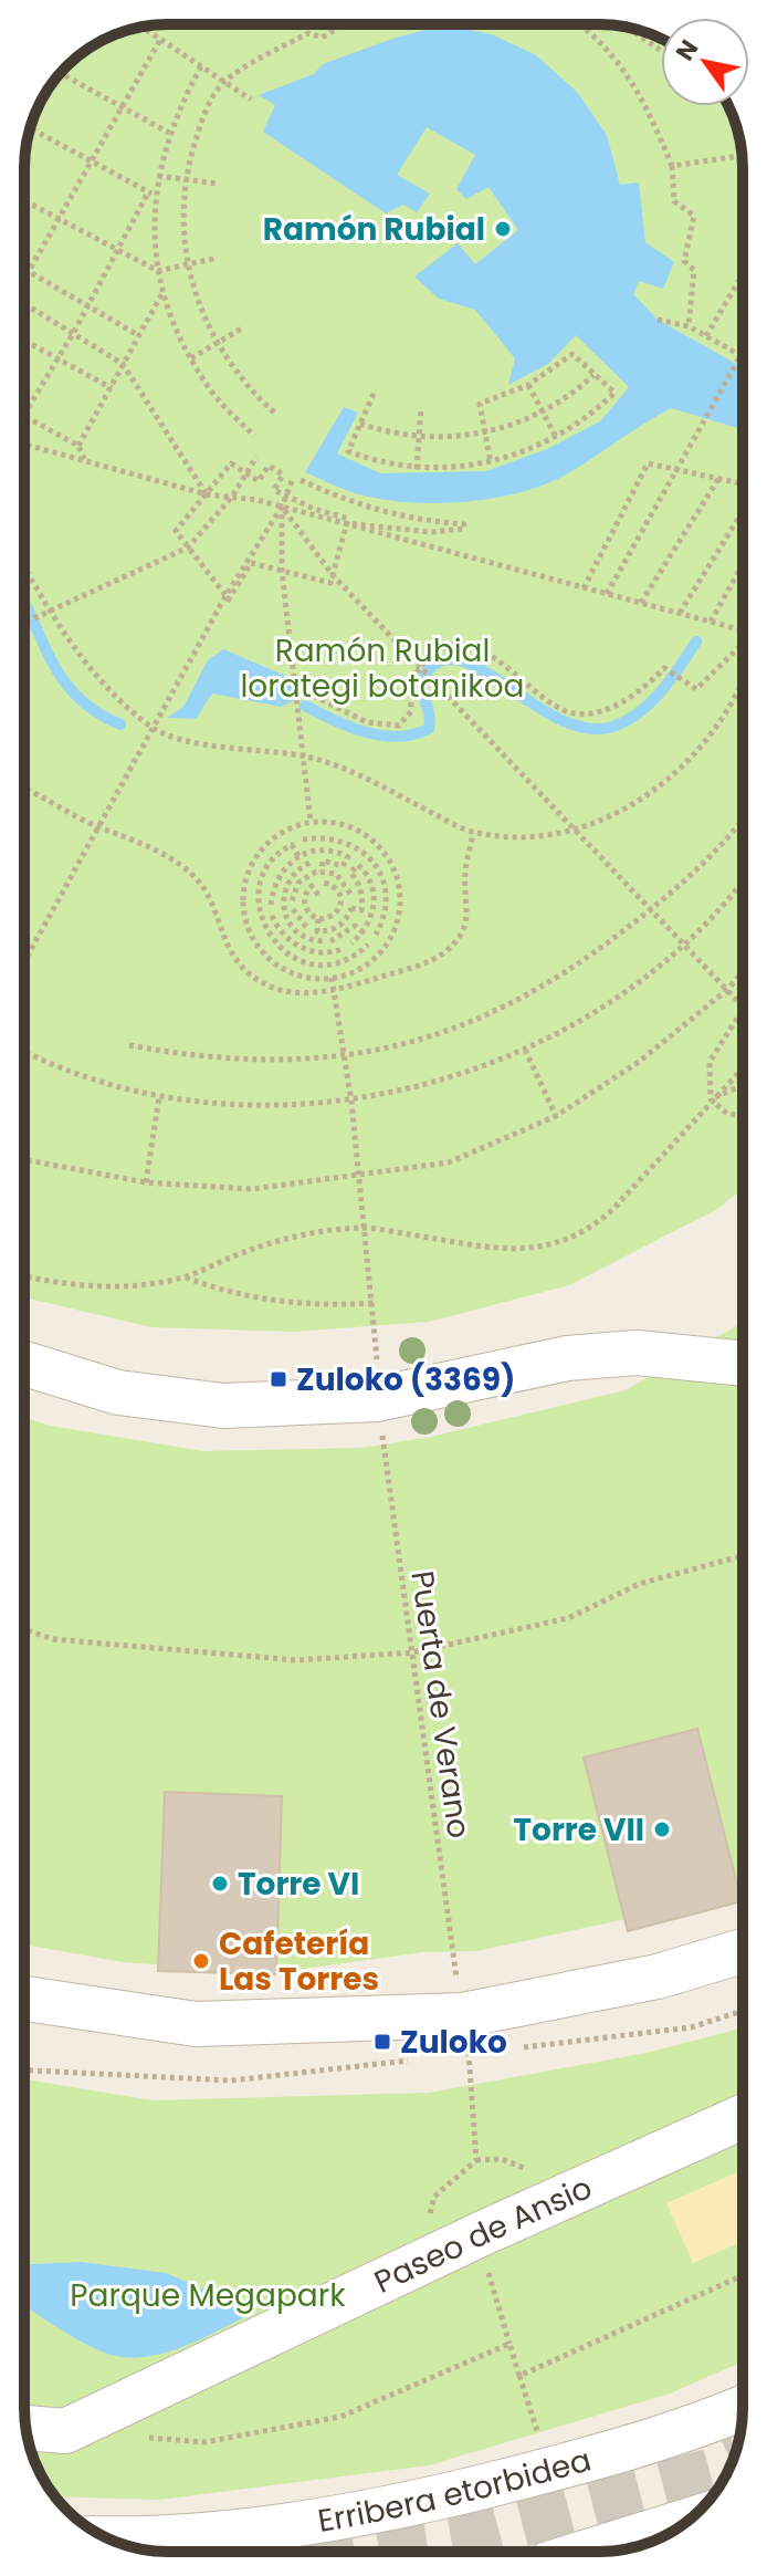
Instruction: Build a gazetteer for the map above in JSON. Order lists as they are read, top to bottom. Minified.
{"streets":{"street":["Paseo de Ansio","Erribera etorbidea"],"path":["Puerta de Verano"]},"crossings":[["Puerta de Verano","Paseo de Ansio"]],"parks":["Ramón Rubial lorategi botanikoa","Parque Megapark"],"places":{"other":["Ramón Rubial","Torre VII","Torre VI","Cafetería Las Torres"],"transit":["Zuloko (3369)","Zuloko"]},"north":"top left"}
